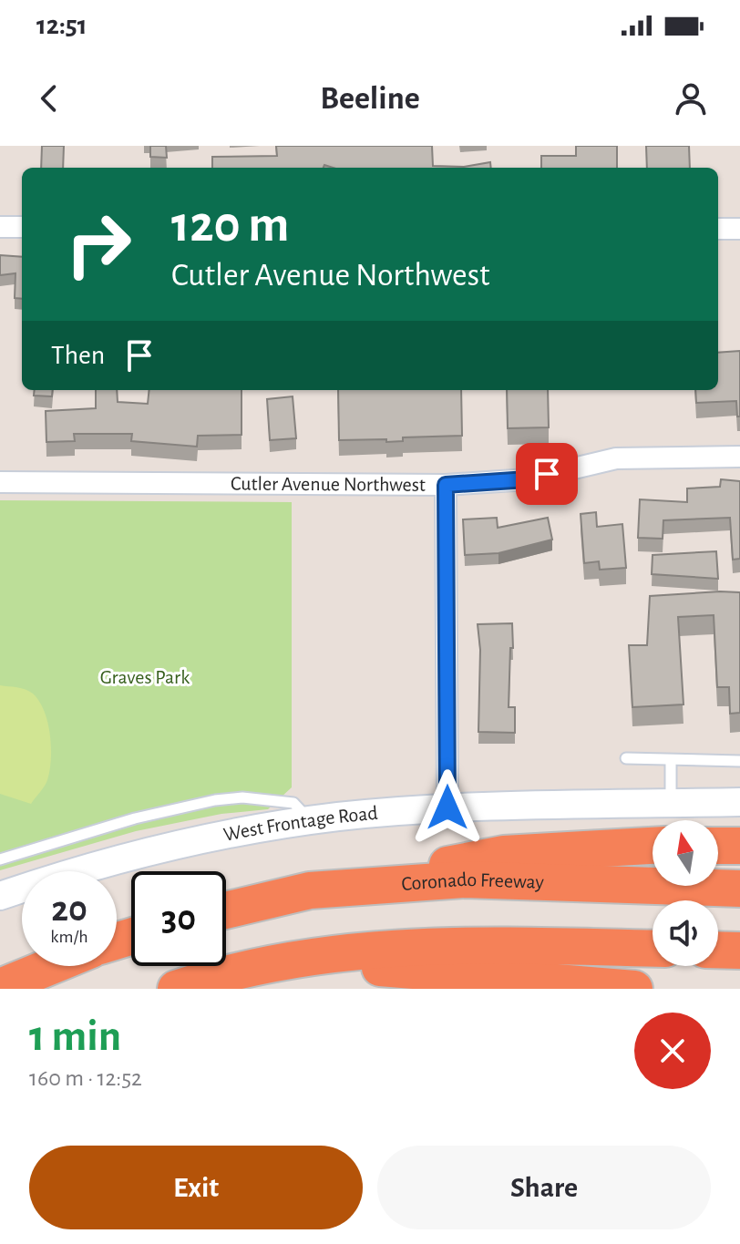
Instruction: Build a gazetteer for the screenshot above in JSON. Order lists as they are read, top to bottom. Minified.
{"streets":{"highway":["Coronado Freeway"],"main road":["West Frontage Road"],"street":["Cutler Avenue Northwest"]},"parks":["Graves Park"],"north":"top","page":{"status":"12:51","header":"Beeline","turn":["120 m","Cutler Avenue Northwest"],"then":"Then","speed":"20 km/h","limit":"30","heading":["1 min","160 m · 12:52"],"buttons":["Exit","Share"]}}
